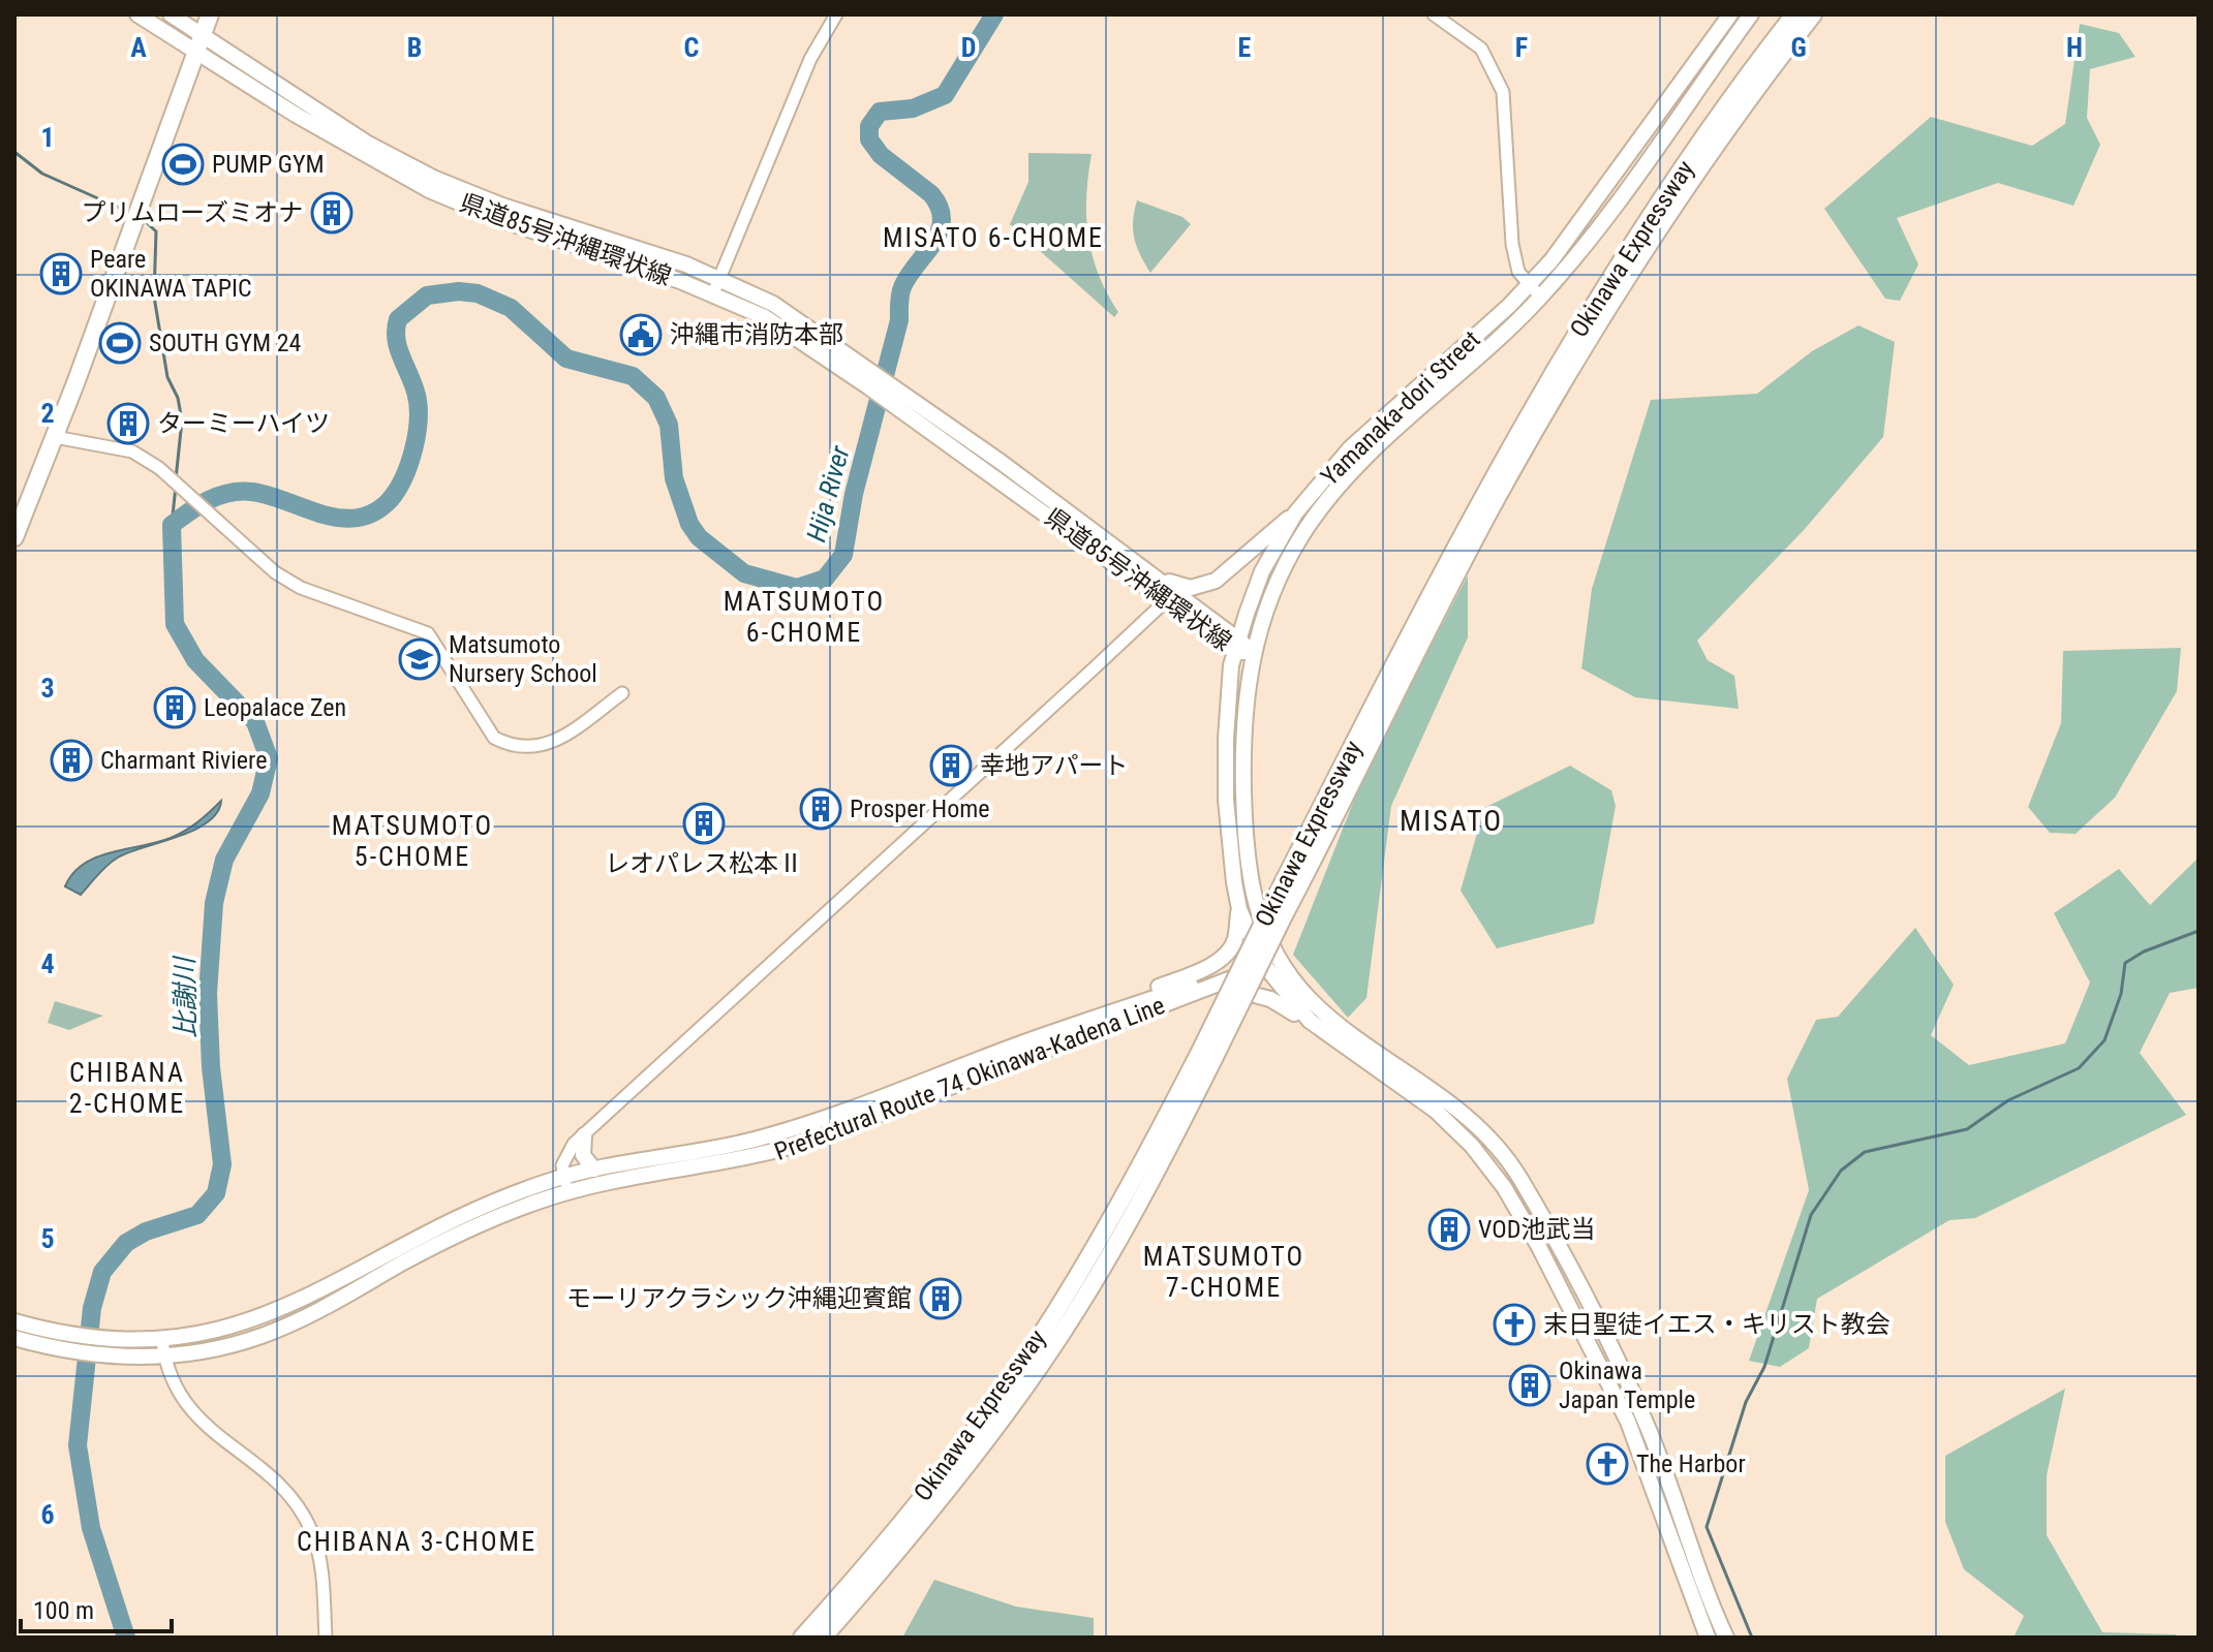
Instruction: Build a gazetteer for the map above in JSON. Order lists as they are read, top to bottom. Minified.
{"streets":{"highway":["Okinawa Expressway"],"main road":["県道85号沖縄環状線","Yamanaka-dori Street","Prefectural Route 74 Okinawa-Kadena Line"]},"crossings":[["県道85号沖縄環状線","Yamanaka-dori Street"],["Yamanaka-dori Street","Prefectural Route 74 Okinawa-Kadena Line"]],"districts":["MISATO 6-CHOME","MATSUMOTO 6-CHOME","MISATO","MATSUMOTO 5-CHOME","CHIBANA 2-CHOME","MATSUMOTO 7-CHOME","CHIBANA 3-CHOME"],"water":["Hija River","比謝川"],"places":{"sports":["PUMP GYM","SOUTH GYM 24"],"building":["プリムローズミオナ","Peare OKINAWA TAPIC","ターミーハイツ","Leopalace Zen","Charmant Riviere","幸地アパート","Prosper Home","レオパレス松本Ⅱ","VOD池武当","モーリアクラシック沖縄迎賓館","Okinawa Japan Temple"],"public building":["沖縄市消防本部"],"school or university":["Matsumoto Nursery School"],"church":["末日聖徒イエス・キリスト教会","The Harbor"]},"scale_bar":"100 m","grid":{"columns":["A","B","C","D","E","F","G","H"],"rows":["1","2","3","4","5","6"]}}
